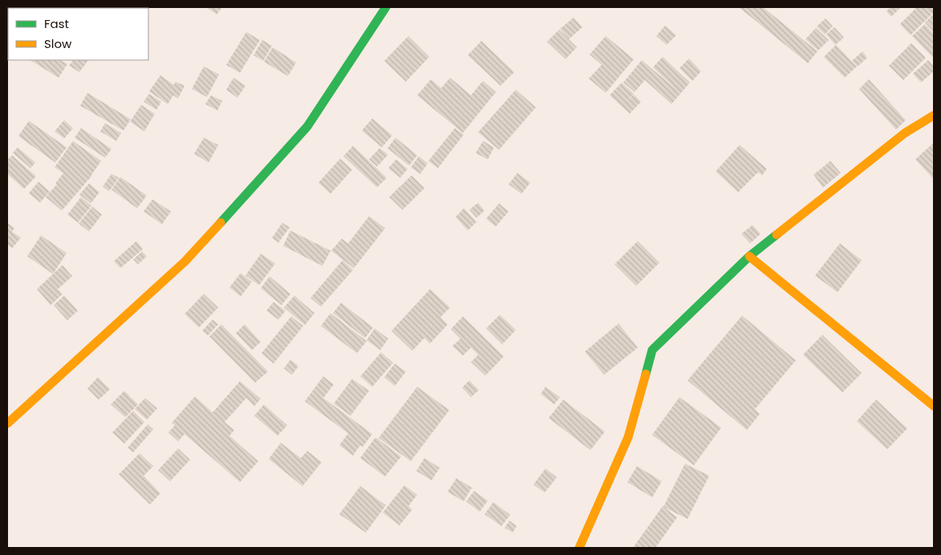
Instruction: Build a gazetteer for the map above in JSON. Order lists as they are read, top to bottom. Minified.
{"legend":["Fast","Slow"]}
